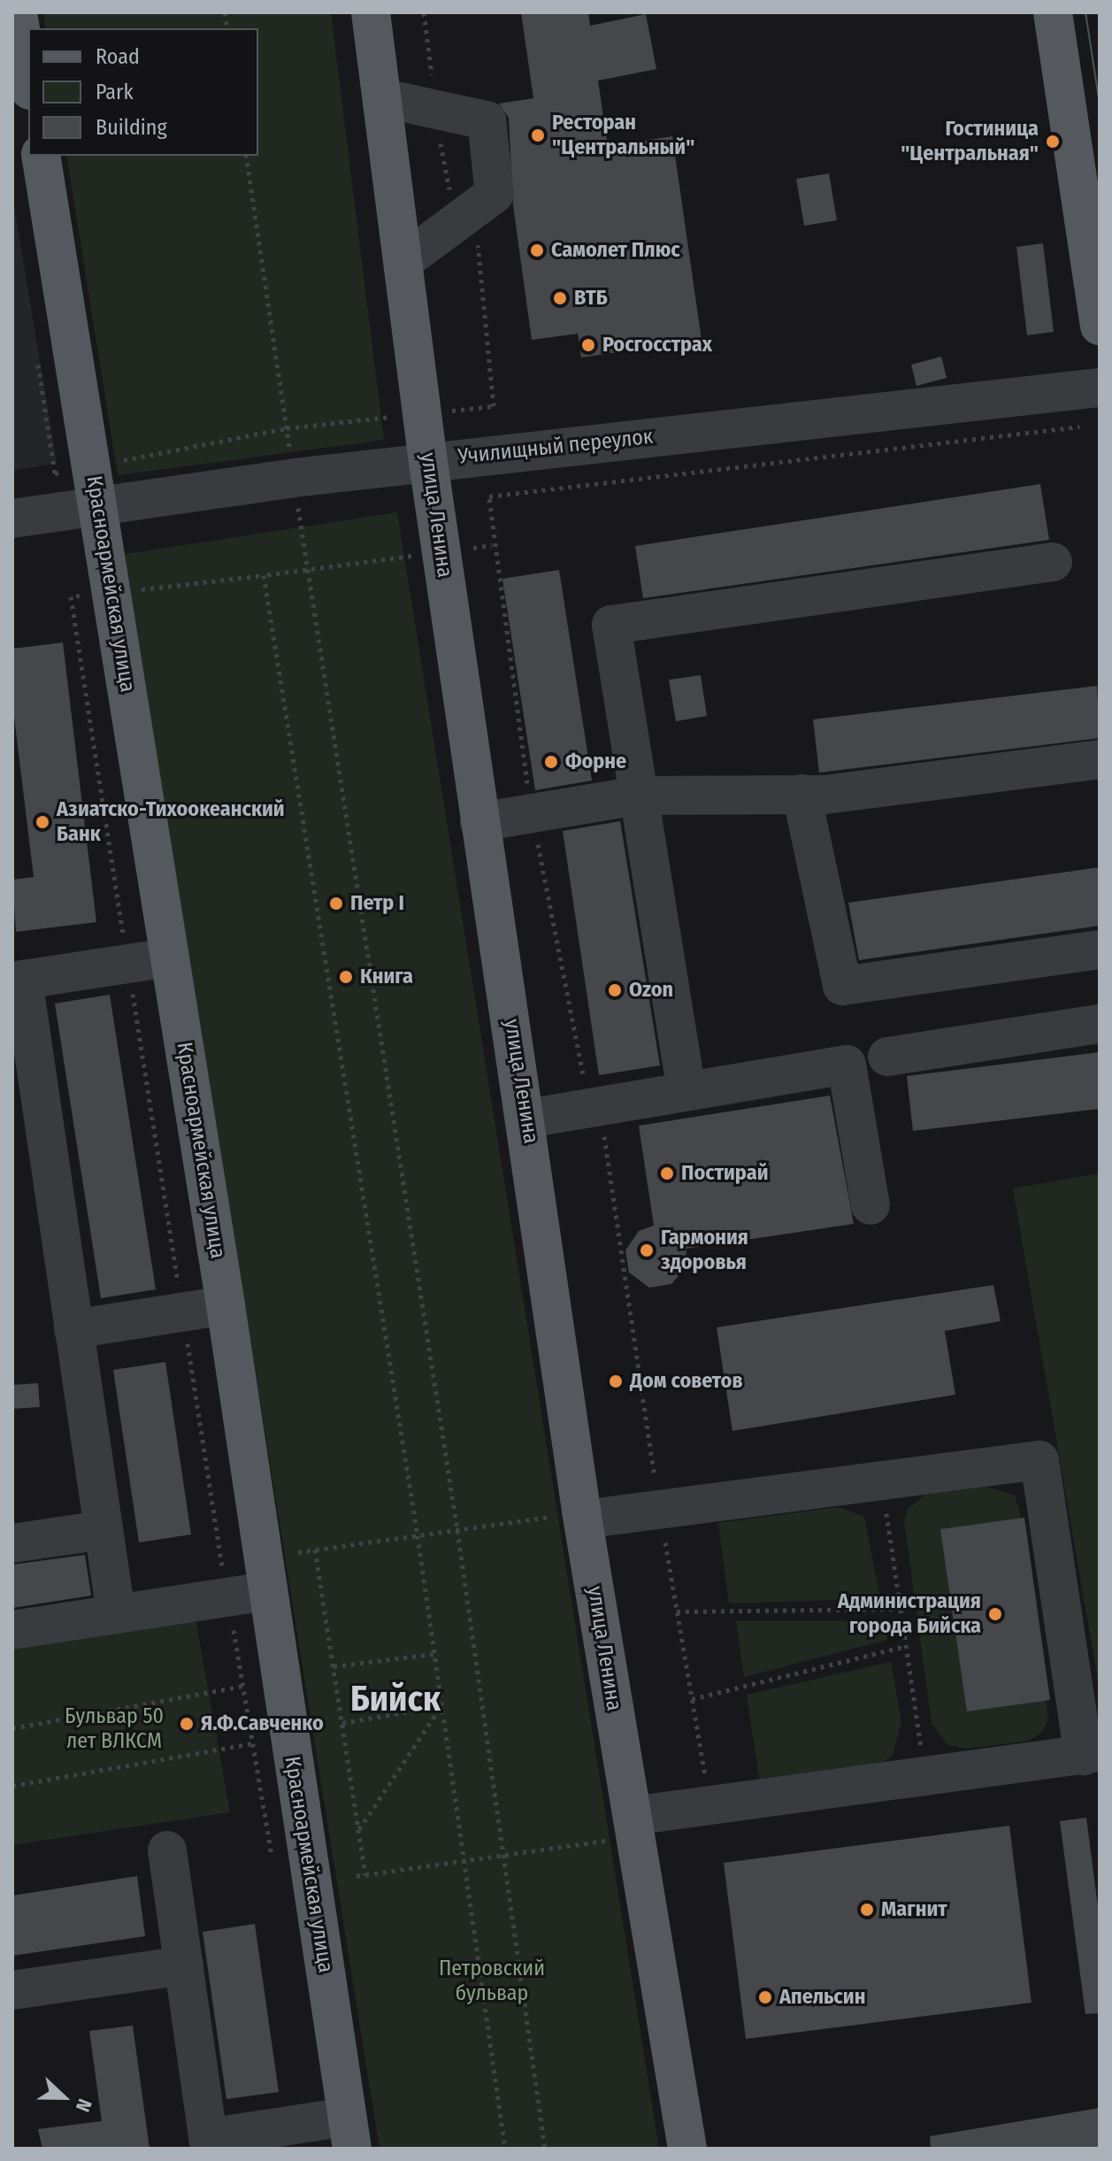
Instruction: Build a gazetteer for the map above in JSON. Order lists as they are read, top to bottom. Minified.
{"streets":{"main road":["улица Ленина","Красноармейская улица"],"street":["Училищный переулок"]},"crossings":[["Училищный переулок","улица Ленина"],["Училищный переулок","Красноармейская улица"]],"districts":["Бийск"],"parks":["Бульвар 50 лет ВЛКСМ","Петровский бульвар"],"places":["Ресторан \"Центральный\"","Гостиница \"Центральная\"","Самолет Плюс","ВТБ","Росгосстрах","Форне","Азиатско-Тихоокеанский Банк","Петр I","Книга","Ozon","Постирай","Гармония здоровья","Дом советов","Администрация города Бийска","Я.Ф.Савченко","Магнит","Апельсин"],"legend":["Road","Park","Building"],"north":"right"}
